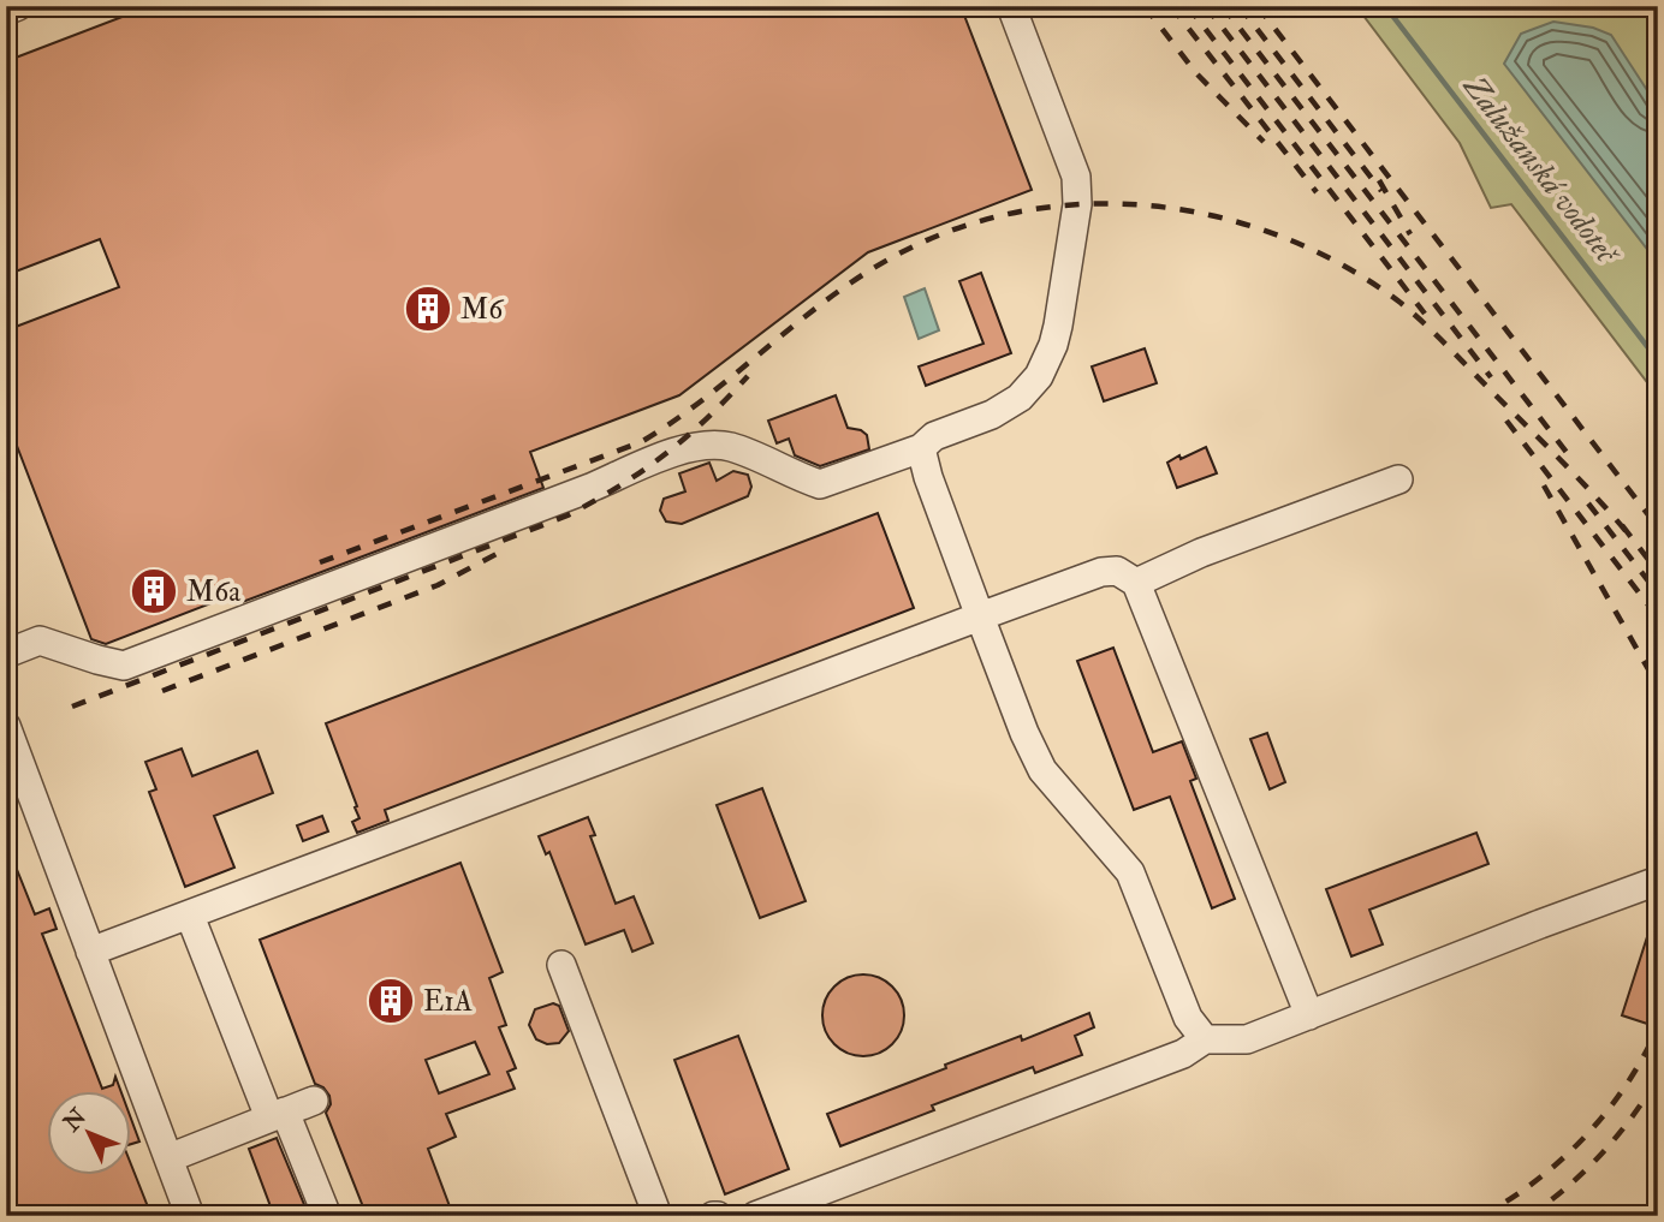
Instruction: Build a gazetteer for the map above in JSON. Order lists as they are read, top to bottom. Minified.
{"water":["Zalužanská vodoteč"],"places":{"building":["M6","M6a","E1A"]},"north":"top left"}
